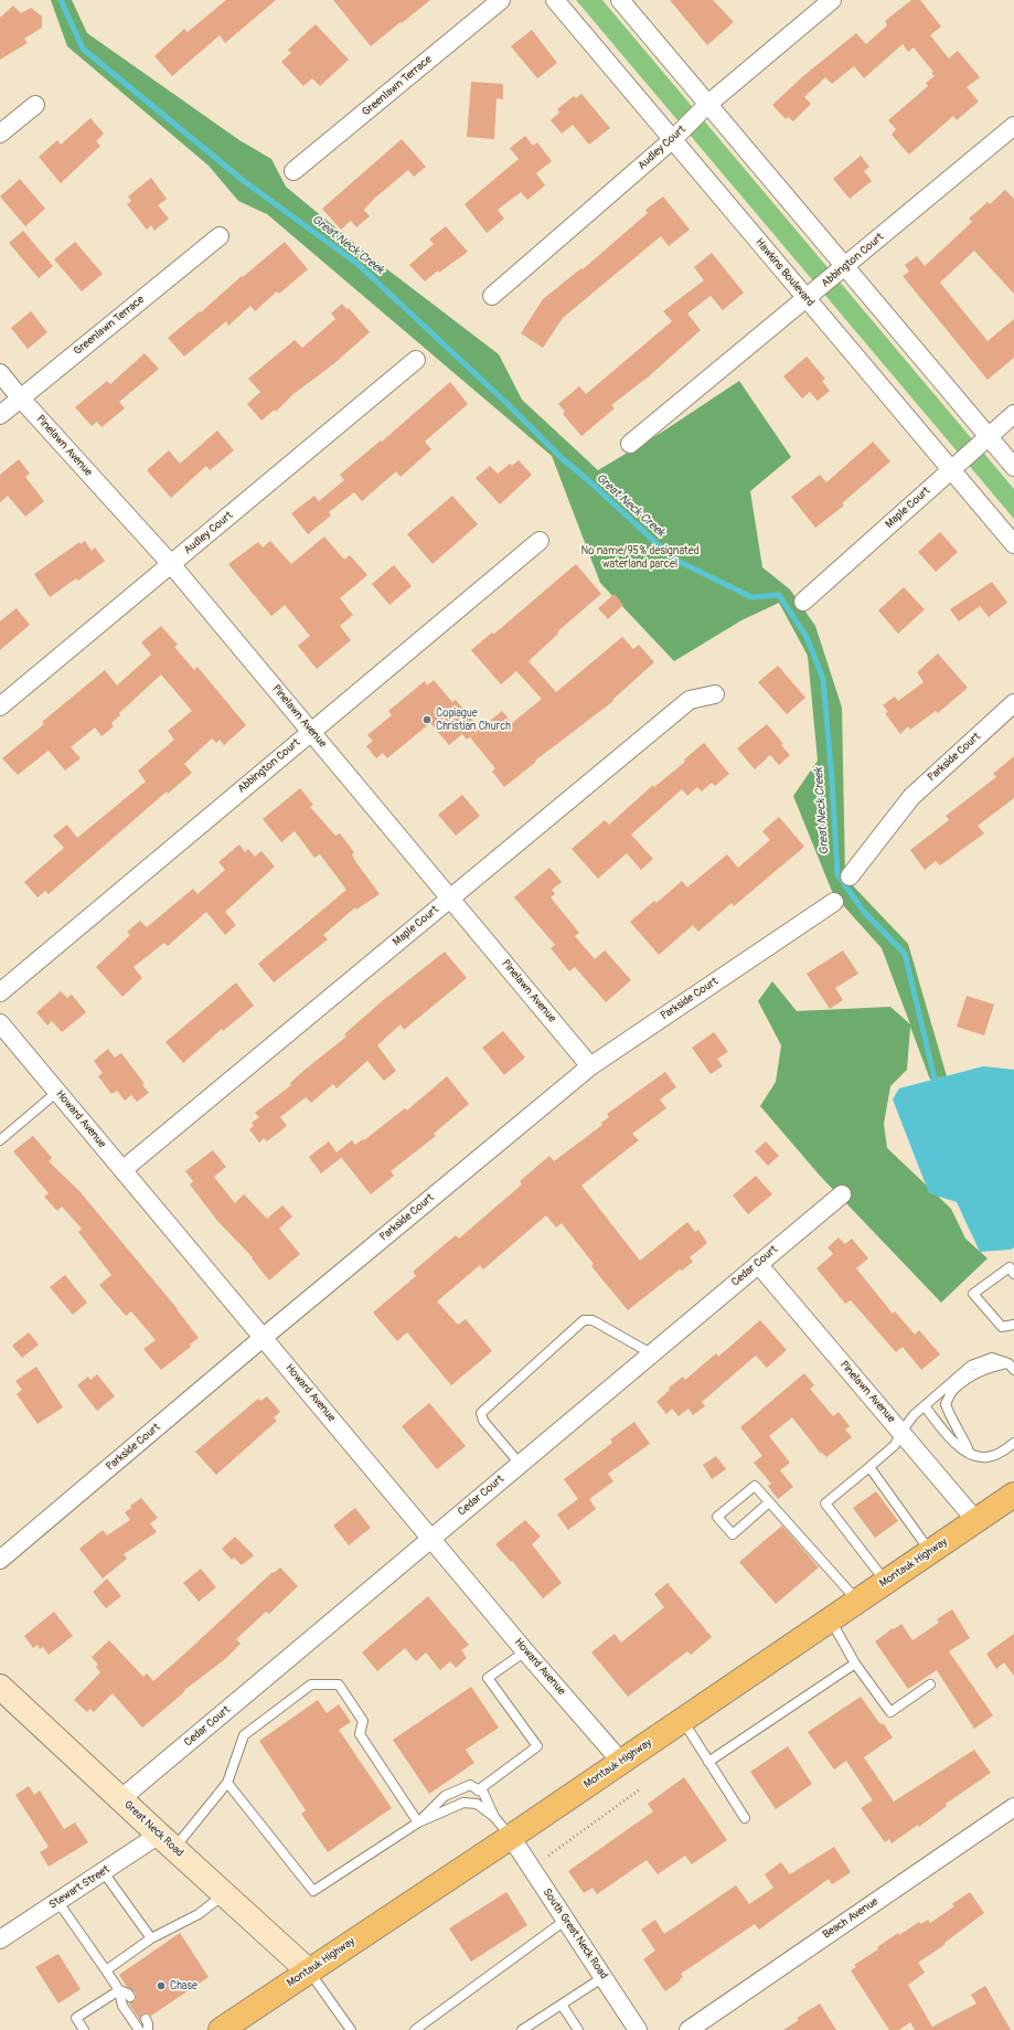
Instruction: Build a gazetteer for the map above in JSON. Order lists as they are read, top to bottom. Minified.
{"streets":{"main road":["Montauk Highway","Great Neck Road"],"street":["Greenlawn Terrace","Audley Court","Abbington Court","Hawkins Boulevard","Pinelawn Avenue","Maple Court","Parkside Court","Howard Avenue","Cedar Court","Stewart Street","Beach Avenue","South Great Neck Road"]},"crossings":[["Greenlawn Terrace","Pinelawn Avenue"],["Audley Court","Hawkins Boulevard"],["Audley Court","Pinelawn Avenue"],["Abbington Court","Hawkins Boulevard"],["Abbington Court","Pinelawn Avenue"],["Hawkins Boulevard","Maple Court"],["Pinelawn Avenue","Maple Court"],["Pinelawn Avenue","Parkside Court"],["Pinelawn Avenue","Cedar Court"],["Pinelawn Avenue","Montauk Highway"],["Maple Court","Howard Avenue"],["Parkside Court","Howard Avenue"],["Howard Avenue","Cedar Court"],["Howard Avenue","Montauk Highway"],["Cedar Court","Great Neck Road"],["Montauk Highway","Great Neck Road"],["Montauk Highway","South Great Neck Road"],["Great Neck Road","Stewart Street"]],"water":["Great Neck Creek"],"parks":["No name/95% designated waterland parcel"],"places":["Copiague Christian Church","Chase"]}
